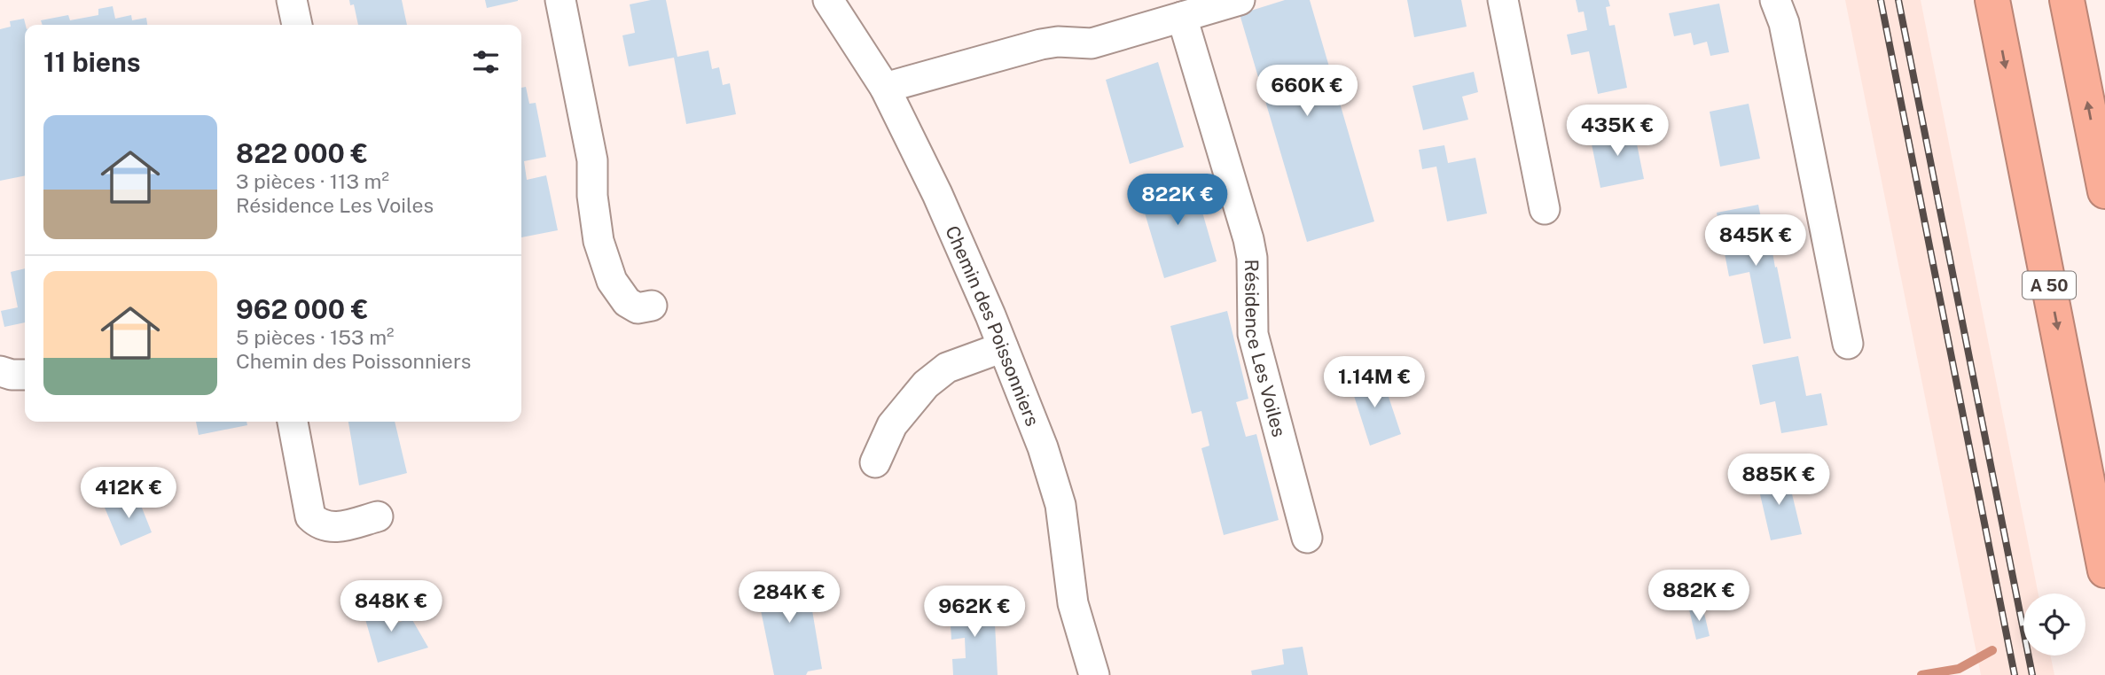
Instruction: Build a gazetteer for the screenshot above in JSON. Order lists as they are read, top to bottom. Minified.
{"streets":{"highway":["A 50"],"street":["Chemin des Poissonniers","Résidence Les Voiles"]},"page":{"heading":"11 biens","price":["660K €","435K €","822K €","845K €","1.14M €","885K €","412K €","882K €","284K €","848K €","962K €"],"list":[{"name":"822 000 €","note":"3 pièces · 113 m² · Résidence Les Voiles"},{"name":"962 000 €","note":"5 pièces · 153 m² · Chemin des Poissonniers"}]}}
